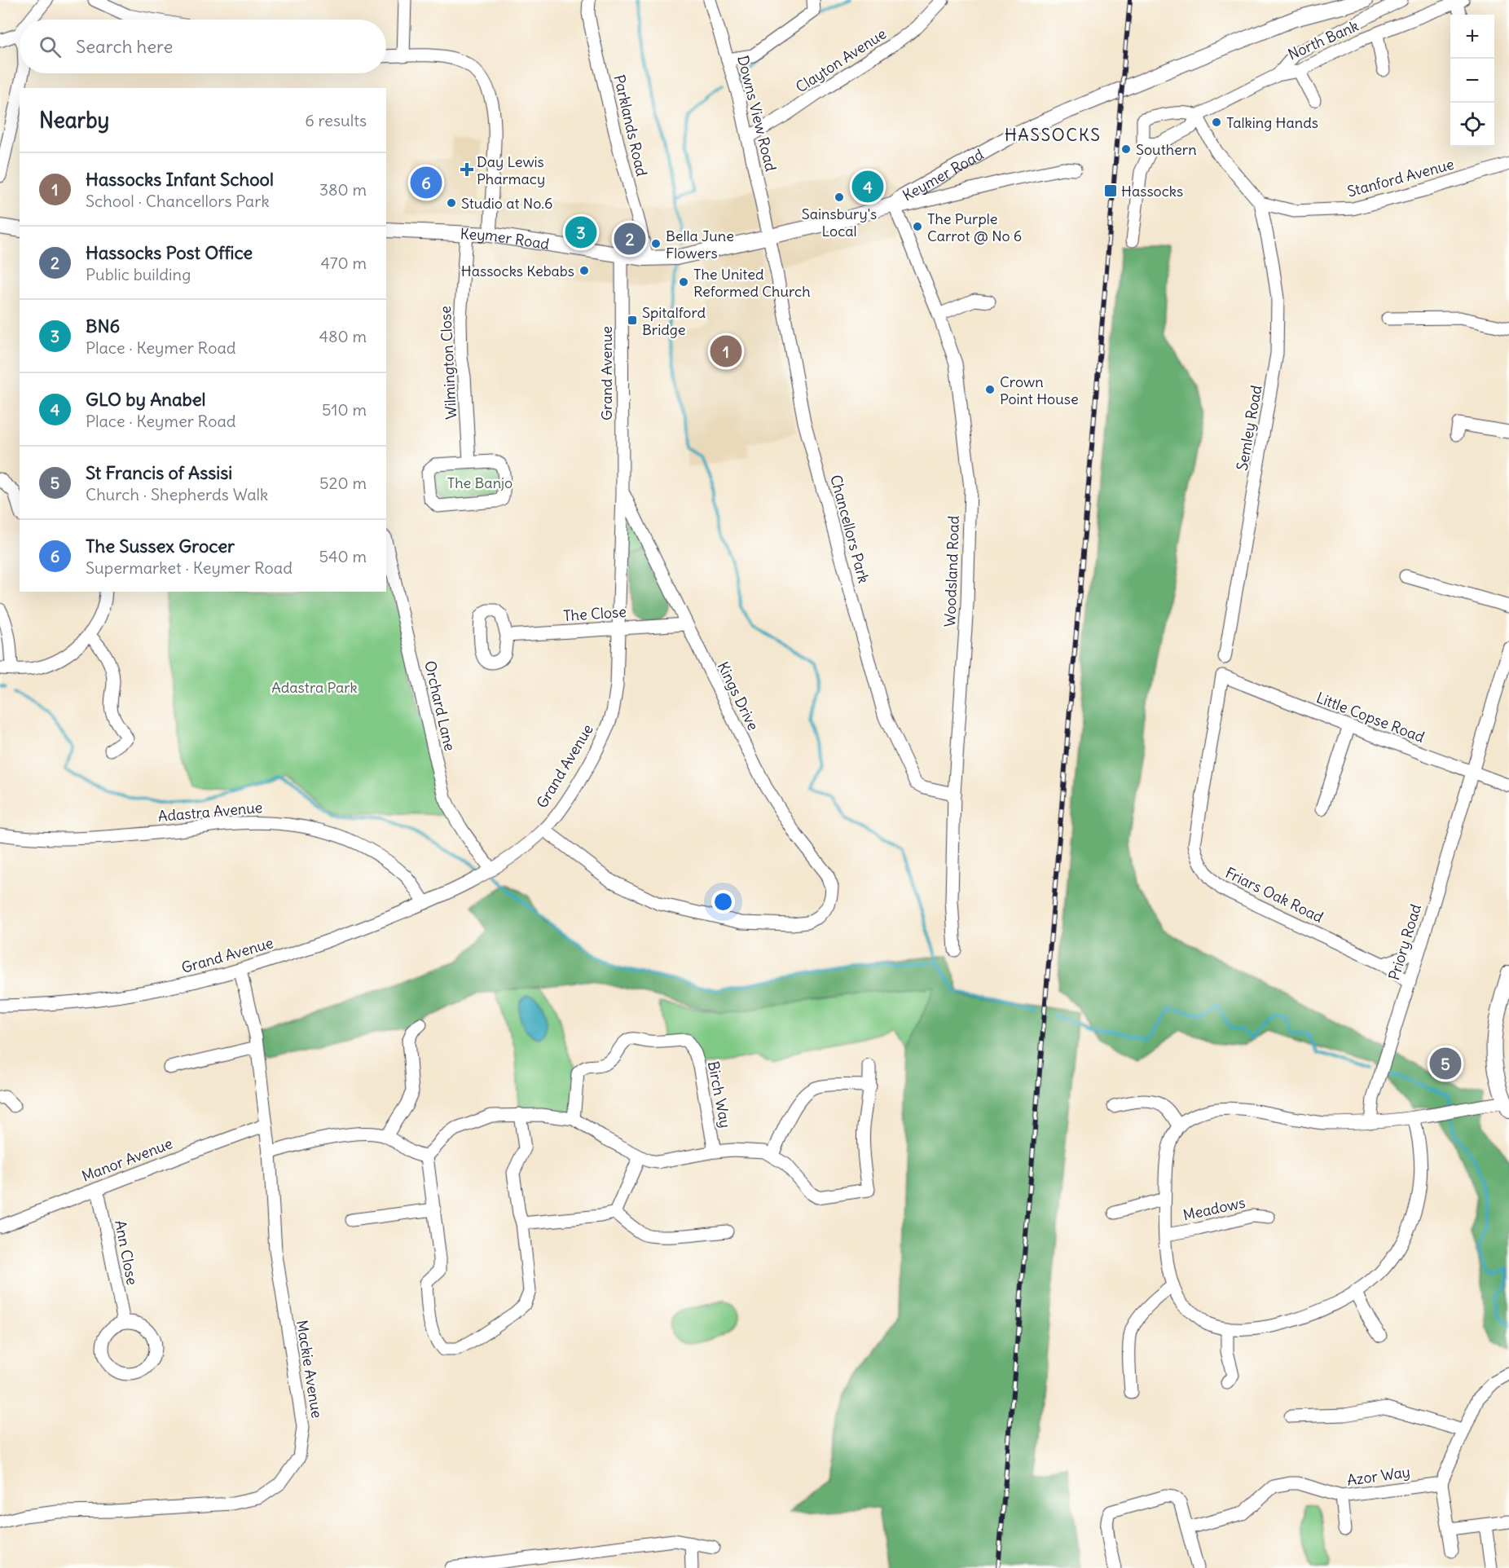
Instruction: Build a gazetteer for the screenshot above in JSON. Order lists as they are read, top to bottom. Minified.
{"streets":{"main road":["Keymer Road"],"street":["North Bank","Clayton Avenue","Downs View Road","Parklands Road","Stanford Avenue","Wilmington Close","Grand Avenue","Semley Road","Chancellors Park","Woodsland Road","The Close","Kings Drive","Orchard Lane","Little Copse Road","Adastra Avenue","Friars Oak Road","Priory Road","Birch Way","Manor Avenue","Meadows","Ann Close","Mackie Avenue","Azor Way"]},"crossings":[["Clayton Avenue","Downs View Road"],["Downs View Road","Keymer Road"],["Downs View Road","Chancellors Park"],["Parklands Road","Keymer Road"],["Keymer Road","Wilmington Close"],["Keymer Road","Grand Avenue"],["Keymer Road","Chancellors Park"],["Keymer Road","Woodsland Road"],["Stanford Avenue","Semley Road"],["Grand Avenue","The Close"],["Grand Avenue","Kings Drive"],["Grand Avenue","Orchard Lane"],["Grand Avenue","Adastra Avenue"],["Grand Avenue","Mackie Avenue"],["Chancellors Park","Woodsland Road"],["The Close","Kings Drive"],["Little Copse Road","Friars Oak Road"],["Little Copse Road","Priory Road"],["Friars Oak Road","Priory Road"],["Manor Avenue","Ann Close"],["Manor Avenue","Mackie Avenue"]],"districts":["HASSOCKS"],"parks":["The Banjo","Adastra Park"],"places":{"other":["Talking Hands","Southern","Sainsbury's Local","Studio at No.6","The Purple Carrot @ No 6","Bella June Flowers","Hassocks Kebabs","The United Reformed Church","Crown Point House"],"health":["Day Lewis Pharmacy"],"transit":["Hassocks","Spitalford Bridge"]},"page":{"map_buttons":["+","−"],"search":"Search here","heading":["Nearby","6 results"],"list":[{"mark":"1","name":"Hassocks Infant School","note":"School · Chancellors Park","value":"380 m"},{"mark":"2","name":"Hassocks Post Office","note":"Public building","value":"470 m"},{"mark":"3","name":"BN6","note":"Place · Keymer Road","value":"480 m"},{"mark":"4","name":"GLO by Anabel","note":"Place · Keymer Road","value":"510 m"},{"mark":"5","name":"St Francis of Assisi","note":"Church · Shepherds Walk","value":"520 m"},{"mark":"6","name":"The Sussex Grocer","note":"Supermarket · Keymer Road","value":"540 m"}],"pins":["6","4","3","2","1","5"]}}
